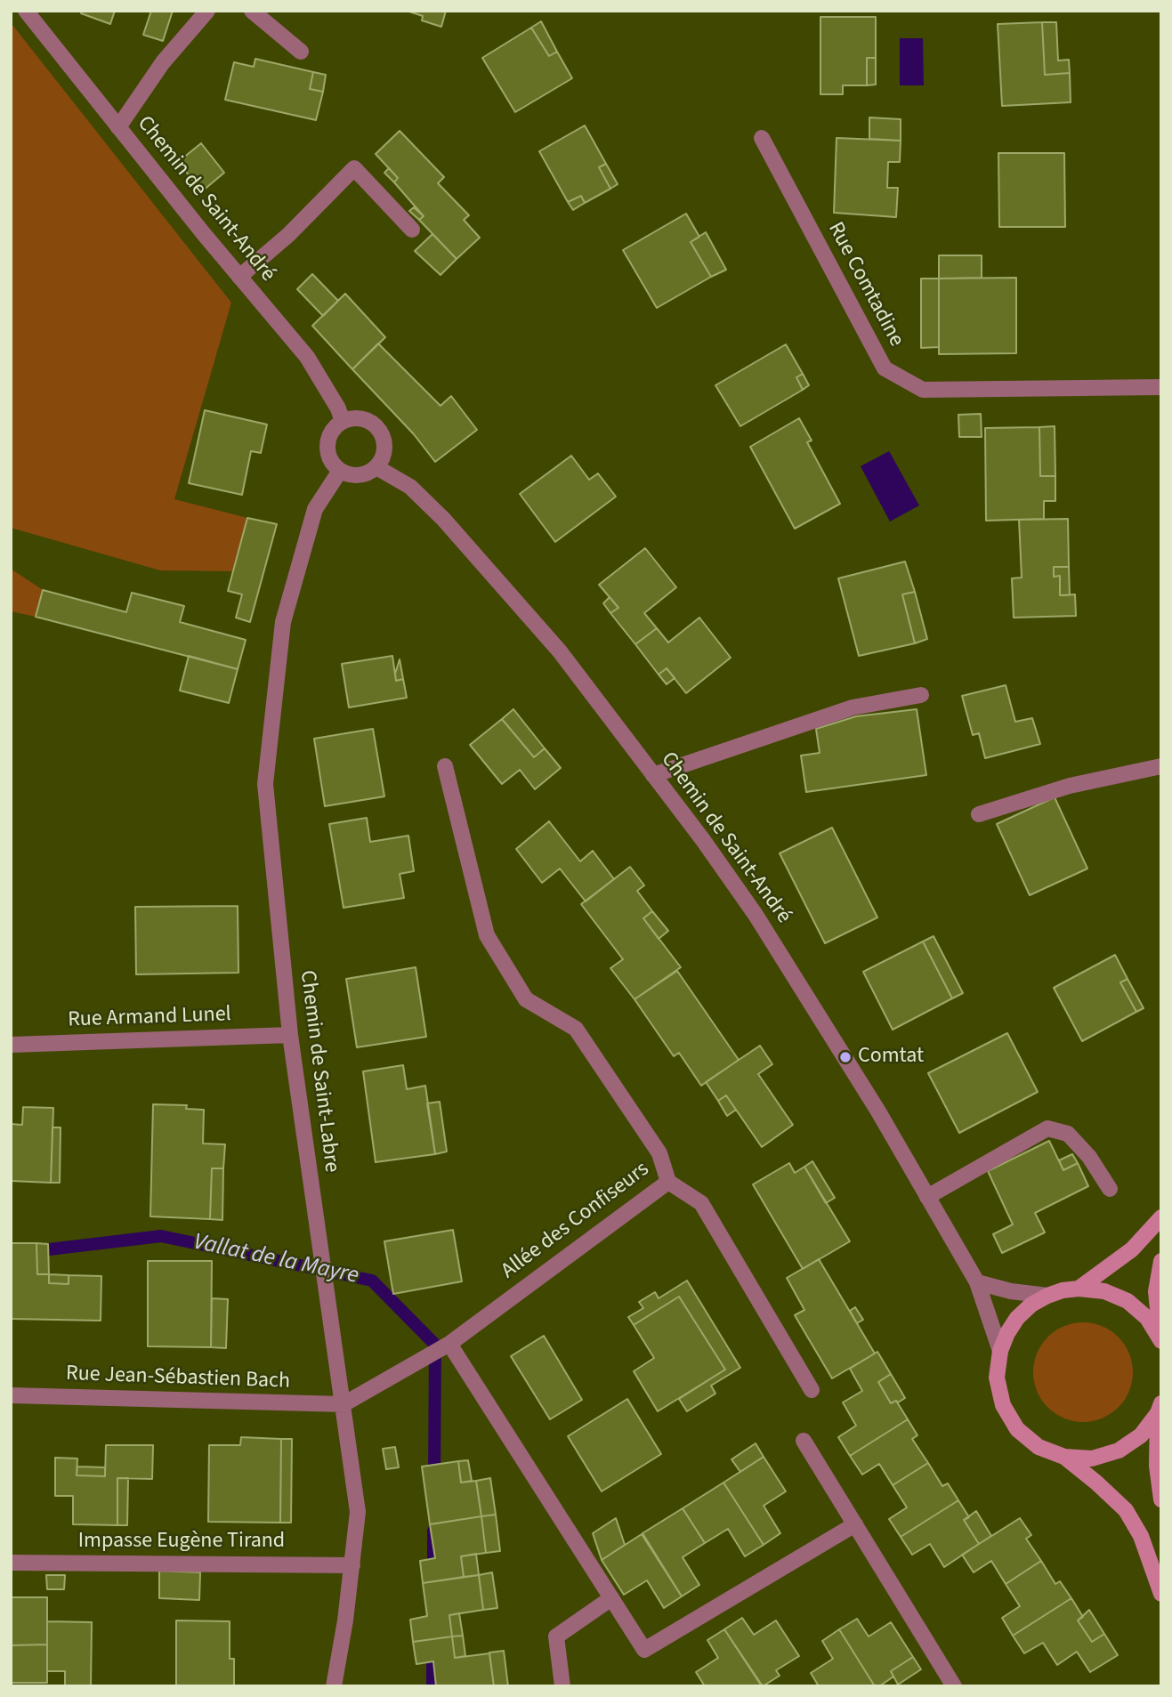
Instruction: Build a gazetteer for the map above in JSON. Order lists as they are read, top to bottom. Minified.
{"streets":{"street":["Chemin de Saint-André","Rue Comtadine","Rue Armand Lunel","Chemin de Saint-Labre","Allée des Confiseurs","Rue Jean-Sébastien Bach","Impasse Eugène Tirand"]},"crossings":[["Chemin de Saint-André","Chemin de Saint-Labre"],["Rue Armand Lunel","Chemin de Saint-Labre"],["Chemin de Saint-Labre","Allée des Confiseurs"],["Chemin de Saint-Labre","Rue Jean-Sébastien Bach"],["Chemin de Saint-Labre","Impasse Eugène Tirand"],["Allée des Confiseurs","Rue Jean-Sébastien Bach"]],"water":["Vallat de la Mayre"],"places":["Comtat"]}
